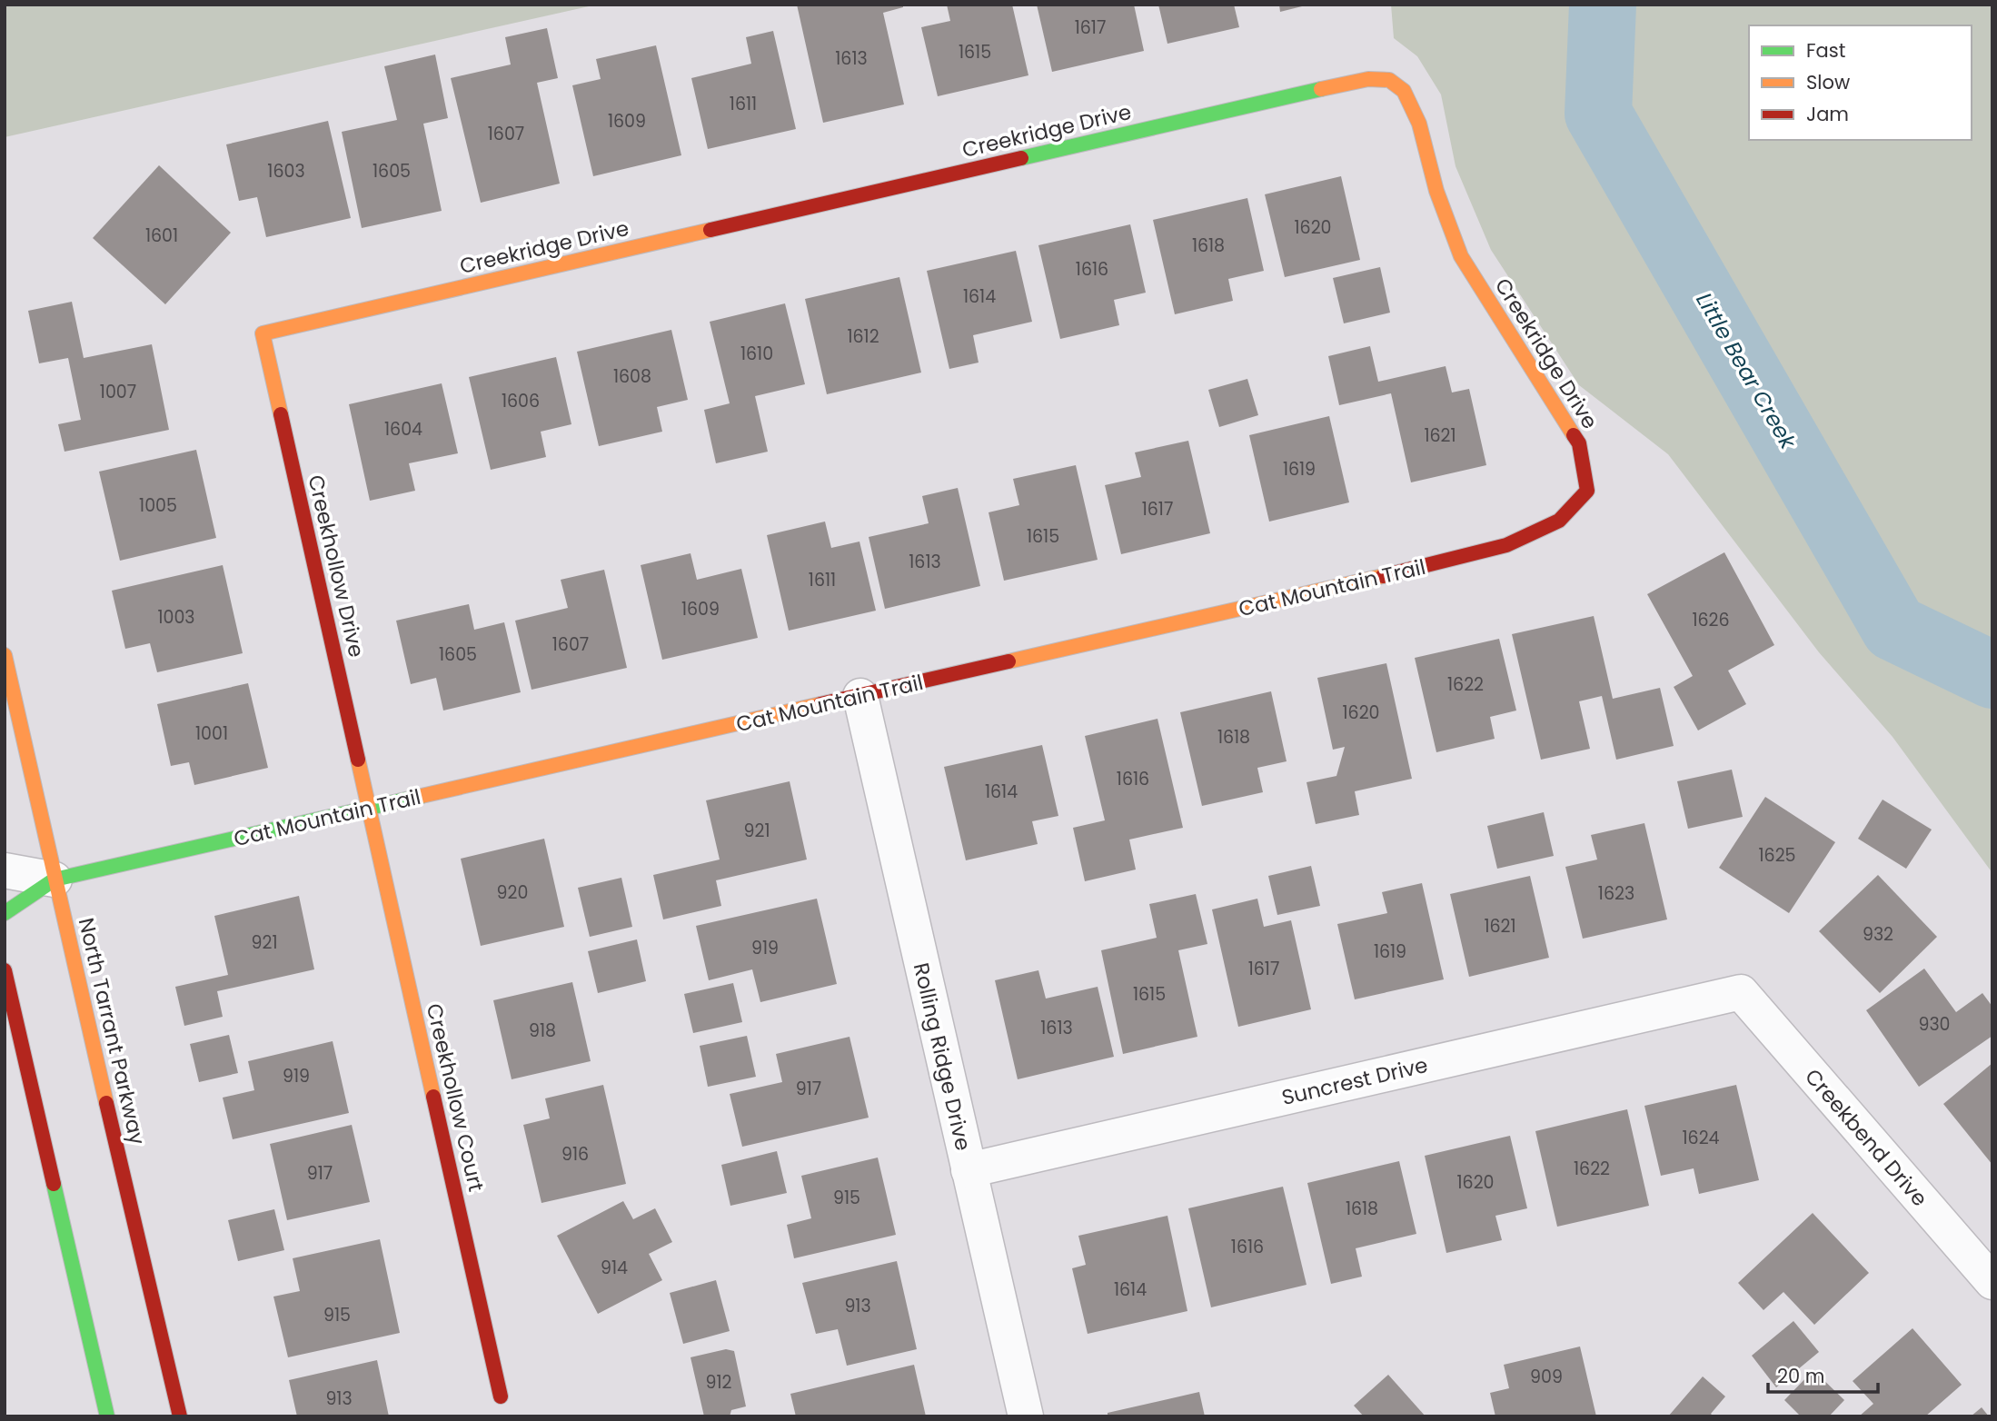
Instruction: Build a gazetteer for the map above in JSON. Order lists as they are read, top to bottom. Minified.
{"streets":{"street":["Creekridge Drive","Creekhollow Drive","Cat Mountain Trail","North Tarrant Parkway","Rolling Ridge Drive","Suncrest Drive","Creekhollow Court","Creekbend Drive"]},"crossings":[["Creekridge Drive","Creekhollow Drive"],["Creekridge Drive","Cat Mountain Trail"],["Creekhollow Drive","Cat Mountain Trail"],["Creekhollow Drive","Creekhollow Court"],["Cat Mountain Trail","North Tarrant Parkway"],["Cat Mountain Trail","Rolling Ridge Drive"],["Cat Mountain Trail","Creekhollow Court"],["Rolling Ridge Drive","Suncrest Drive"],["Suncrest Drive","Creekbend Drive"]],"water":["Little Bear Creek"],"house_numbers":["1617","1615","1613","1611","1609","1607","1603","1605","1620","1601","1618","1616","1614","1612","1610","1608","1007","1606","1604","1621","1619","1005","1617","1615","1613","1611","1609","1003","1626","1607","1605","1622","1620","1001","1618","1616","1614","921","1625","920","1623","1621","932","921","919","1619","1617","1615","930","1613","918","919","917","1624","916","1622","917","1620","915","1618","1616","914","1614","913","915","909","912","913"],"legend":["Fast","Slow","Jam"],"scale_bar":"20 m"}
